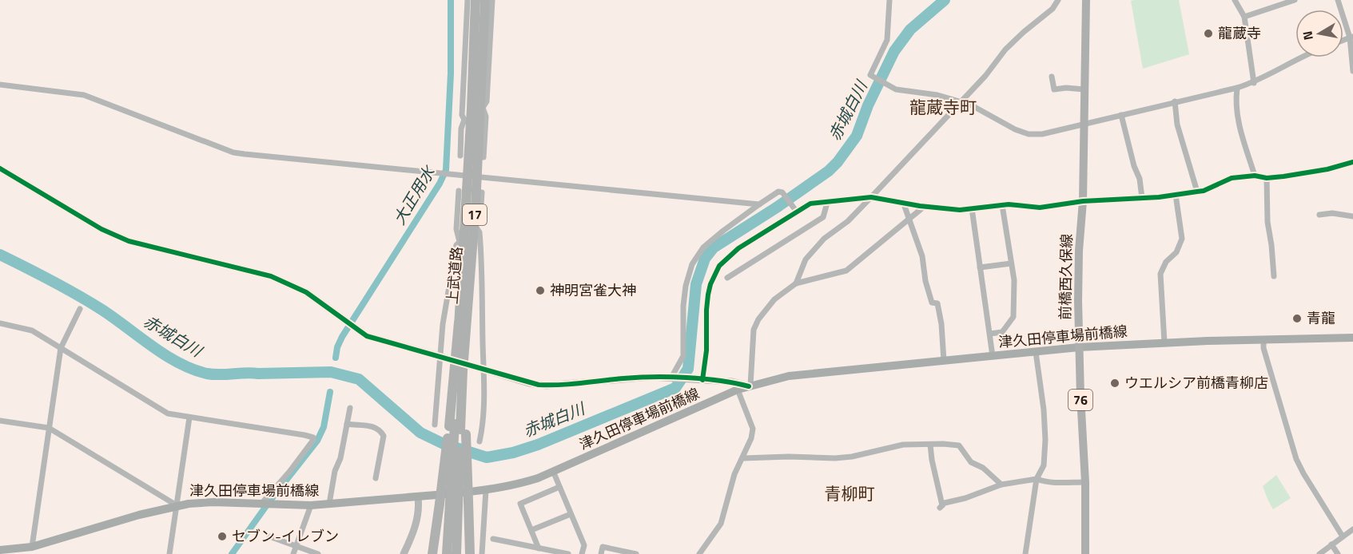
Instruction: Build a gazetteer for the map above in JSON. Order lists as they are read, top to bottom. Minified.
{"streets":{"highway":["17","上武道路"],"main road":["前橋西久保線","津久田停車場前橋線","76"]},"crossings":[["17","上武道路"],["前橋西久保線","津久田停車場前橋線"]],"districts":["龍蔵寺町","青柳町"],"water":["赤城白川","大正用水"],"places":["龍蔵寺","神明宮雀大神","青龍","ウエルシア前橋青柳店","セブン-イレブン"],"north":"left"}
